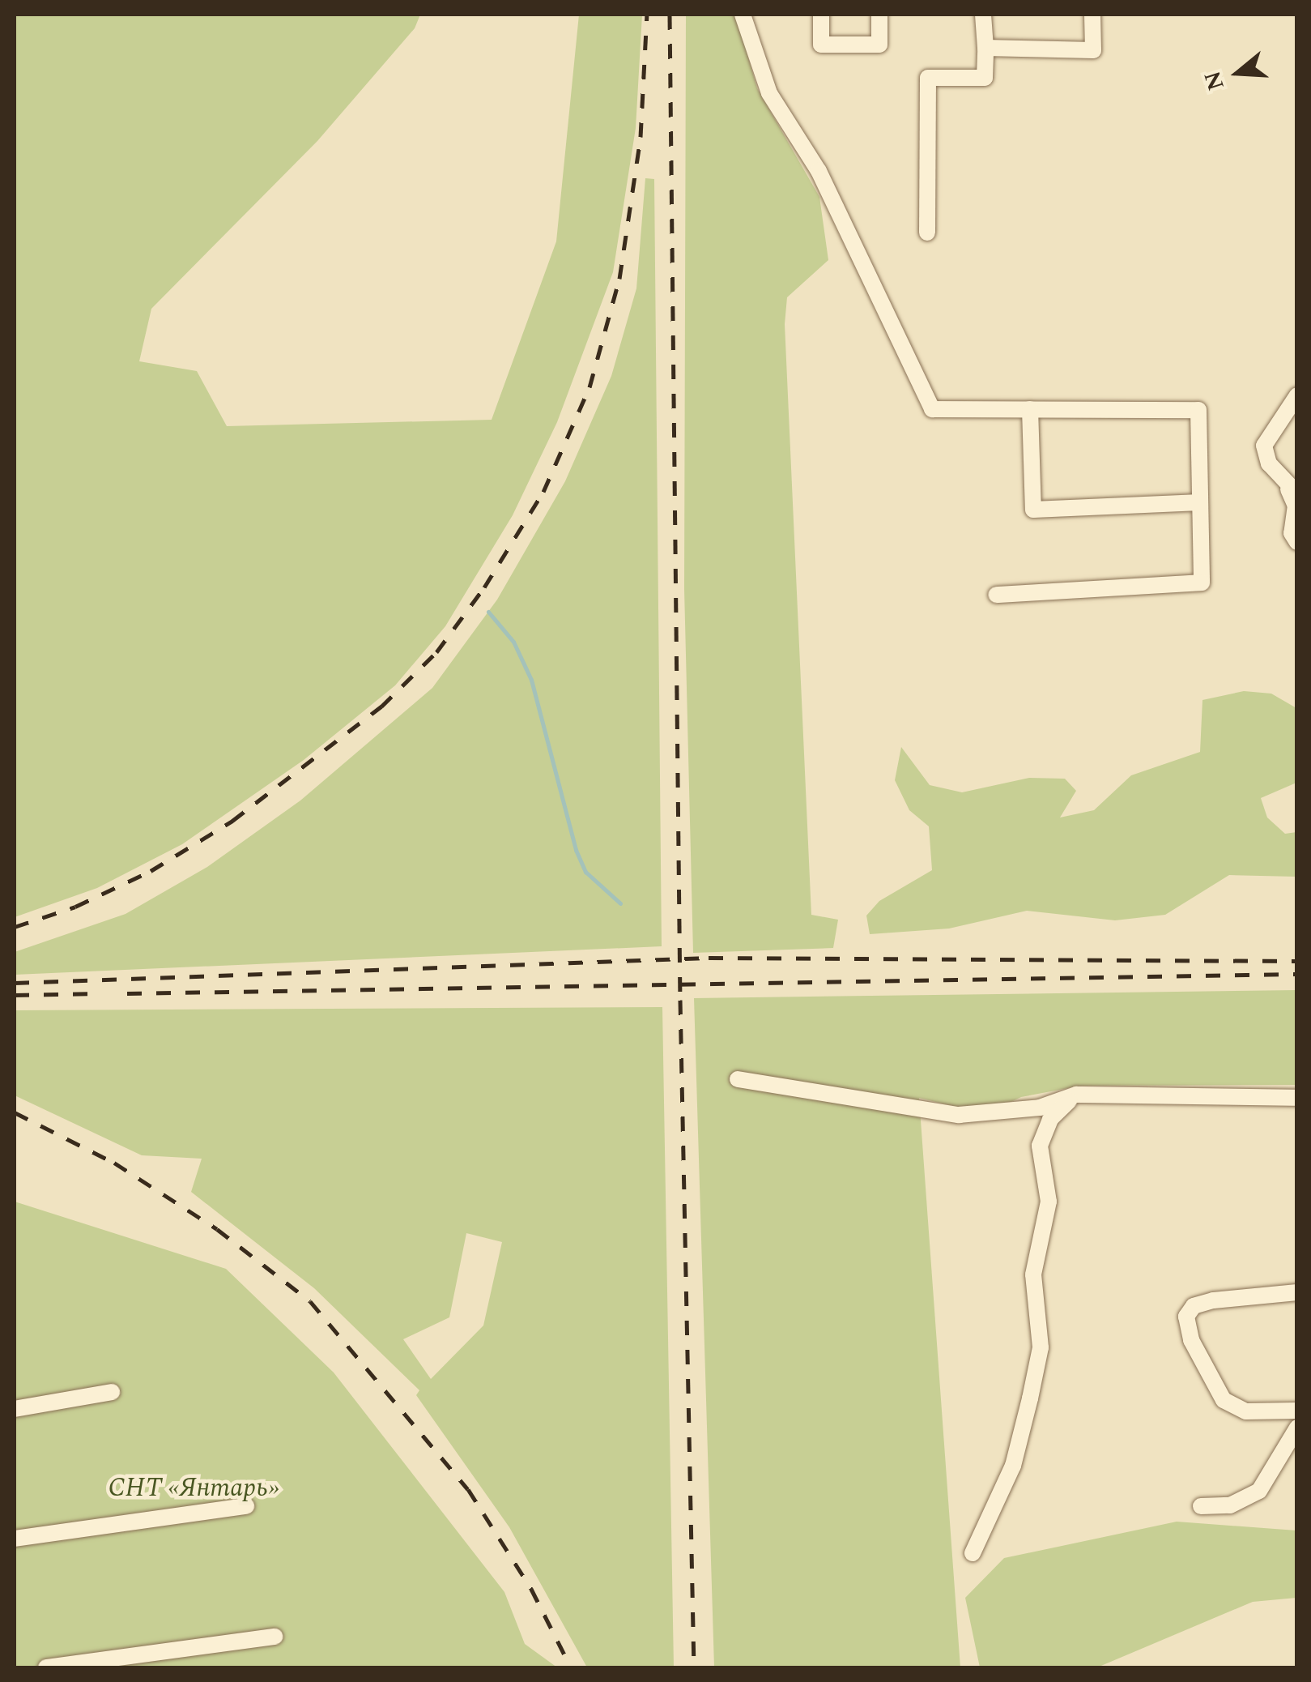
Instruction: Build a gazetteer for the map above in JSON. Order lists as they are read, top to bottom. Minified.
{"parks":["СНТ «Янтарь»"],"north":"left"}
